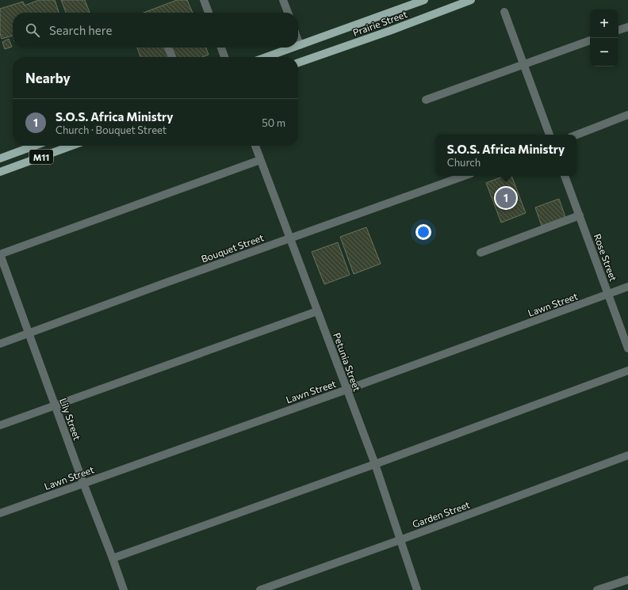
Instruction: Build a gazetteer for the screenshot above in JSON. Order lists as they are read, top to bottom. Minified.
{"streets":{"main road":["Prairie Street","M11"],"street":["Bouquet Street","Rose Street","Lawn Street","Petunia Street","Lily Street","Garden Street"]},"crossings":[["Bouquet Street","Petunia Street"],["Bouquet Street","Lily Street"],["Rose Street","Lawn Street"],["Lawn Street","Petunia Street"],["Lawn Street","Lily Street"],["Petunia Street","Garden Street"]],"page":{"map_buttons":["+","−"],"search":"Search here","heading":"Nearby","list":[{"mark":"1","name":"S.O.S. Africa Ministry","note":"Church · Bouquet Street","value":"50 m"}],"popup":["S.O.S. Africa Ministry","Church"],"pins":"1"}}
